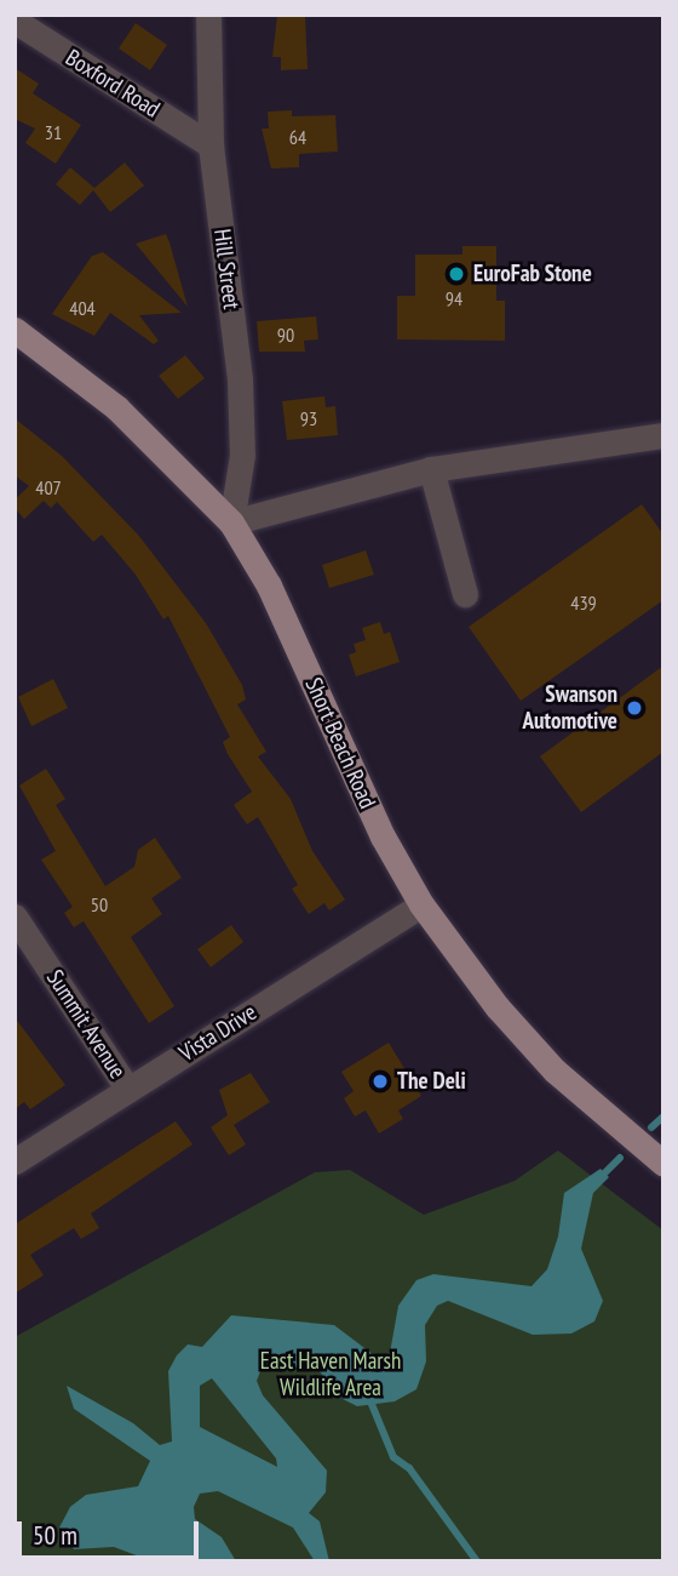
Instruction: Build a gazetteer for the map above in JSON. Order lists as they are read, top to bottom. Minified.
{"streets":{"main road":["Short Beach Road"],"street":["Boxford Road","Hill Street","Summit Avenue","Vista Drive"]},"crossings":[["Boxford Road","Hill Street"],["Hill Street","Short Beach Road"],["Short Beach Road","Vista Drive"],["Summit Avenue","Vista Drive"]],"parks":["East Haven Marsh Wildlife Area"],"places":["EuroFab Stone","Swanson Automotive","The Deli"],"house_numbers":["31","64","94","404","90","93","407","439","50"],"scale_bar":"50 m"}
